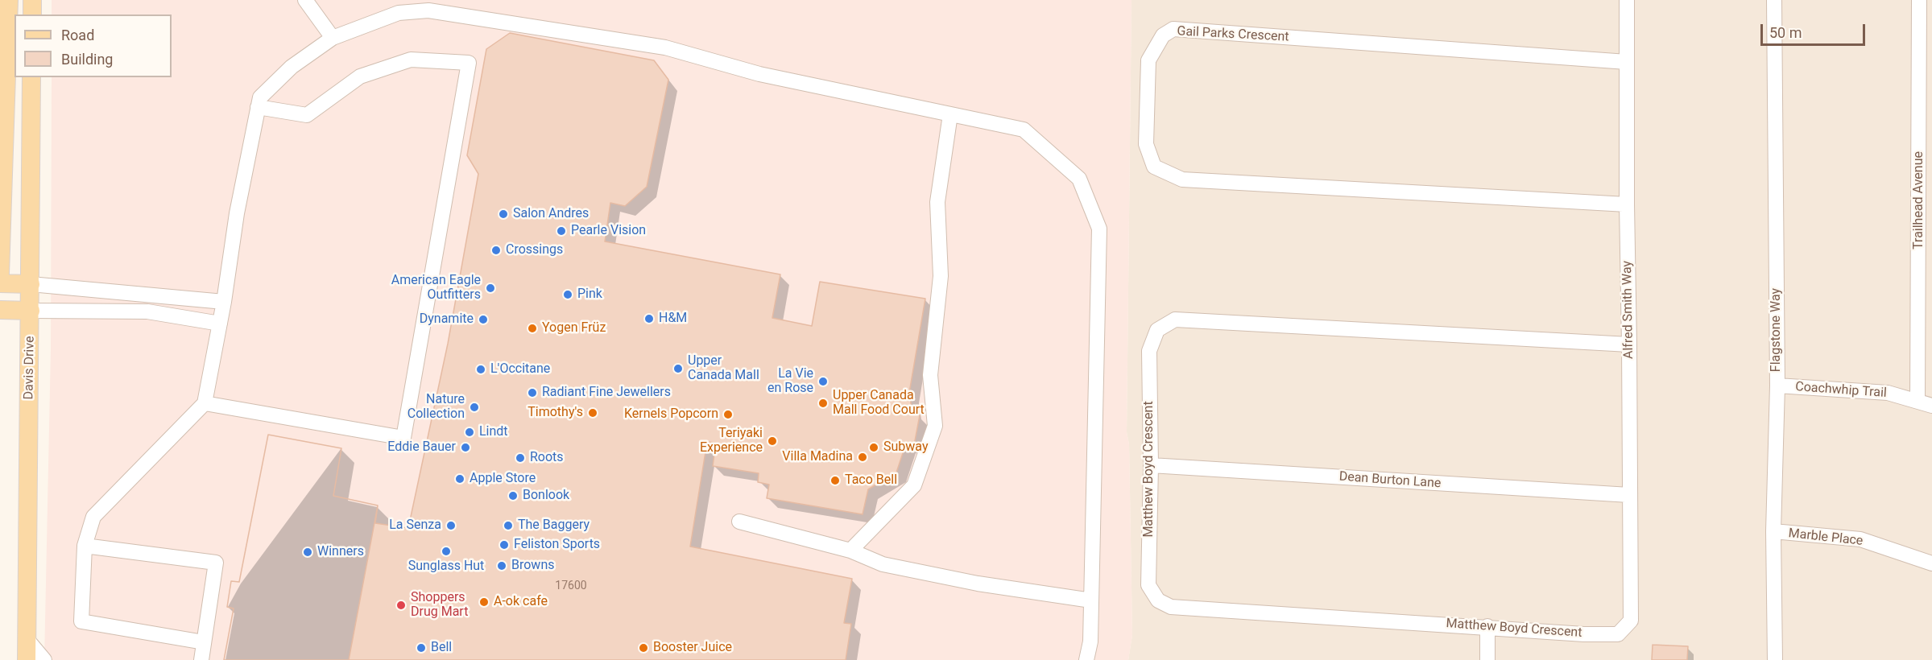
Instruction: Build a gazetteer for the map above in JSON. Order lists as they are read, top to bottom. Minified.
{"streets":{"main road":["Davis Drive"],"street":["Gail Parks Crescent","Trailhead Avenue","Alfred Smith Way","Flagstone Way","Coachwhip Trail","Matthew Boyd Crescent","Dean Burton Lane","Marble Place"]},"crossings":[["Gail Parks Crescent","Alfred Smith Way"],["Trailhead Avenue","Coachwhip Trail"],["Alfred Smith Way","Matthew Boyd Crescent"],["Alfred Smith Way","Dean Burton Lane"],["Flagstone Way","Coachwhip Trail"],["Flagstone Way","Marble Place"],["Matthew Boyd Crescent","Dean Burton Lane"]],"places":["Salon Andres","Pearle Vision","Crossings","American Eagle Outfitters","Pink","H&M","Dynamite","Yogen Früz","Upper Canada Mall","L'Occitane","La Vie en Rose","Radiant Fine Jewellers","Upper Canada Mall Food Court","Nature Collection","Timothy's","Kernels Popcorn","Lindt","Teriyaki Experience","Eddie Bauer","Subway","Villa Madina","Roots","Apple Store","Taco Bell","Bonlook","La Senza","The Baggery","Feliston Sports","Sunglass Hut","Winners","Browns","A-ok cafe","Shoppers Drug Mart","Bell","Booster Juice"],"house_numbers":["17600"],"legend":["Road","Building"],"scale_bar":"50 m"}
